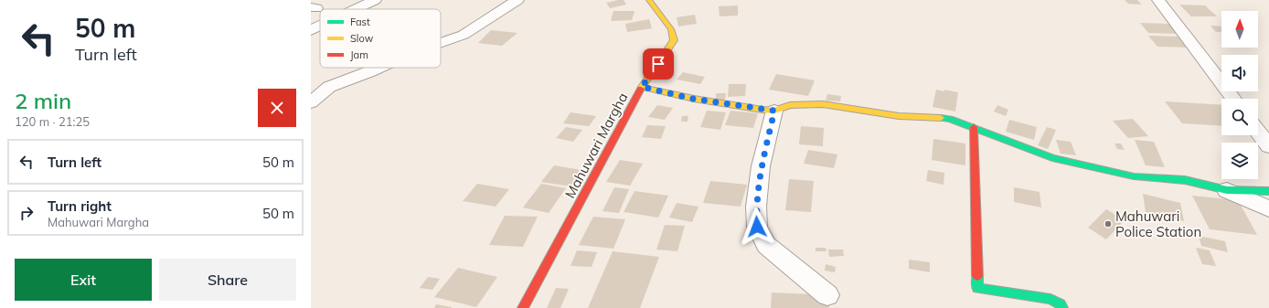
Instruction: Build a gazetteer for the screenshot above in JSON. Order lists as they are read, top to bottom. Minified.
{"streets":{"street":["Mahuwari Margha"]},"places":["Mahuwari Police Station"],"legend":["Fast","Slow","Jam"],"north":"top","page":{"turn":["50 m","Turn left"],"heading":["2 min","120 m · 21:25"],"list":[{"name":"Turn left","value":"50 m"},{"name":"Turn right","note":"Mahuwari Margha","value":"50 m"}],"buttons":["Exit","Share"]}}
